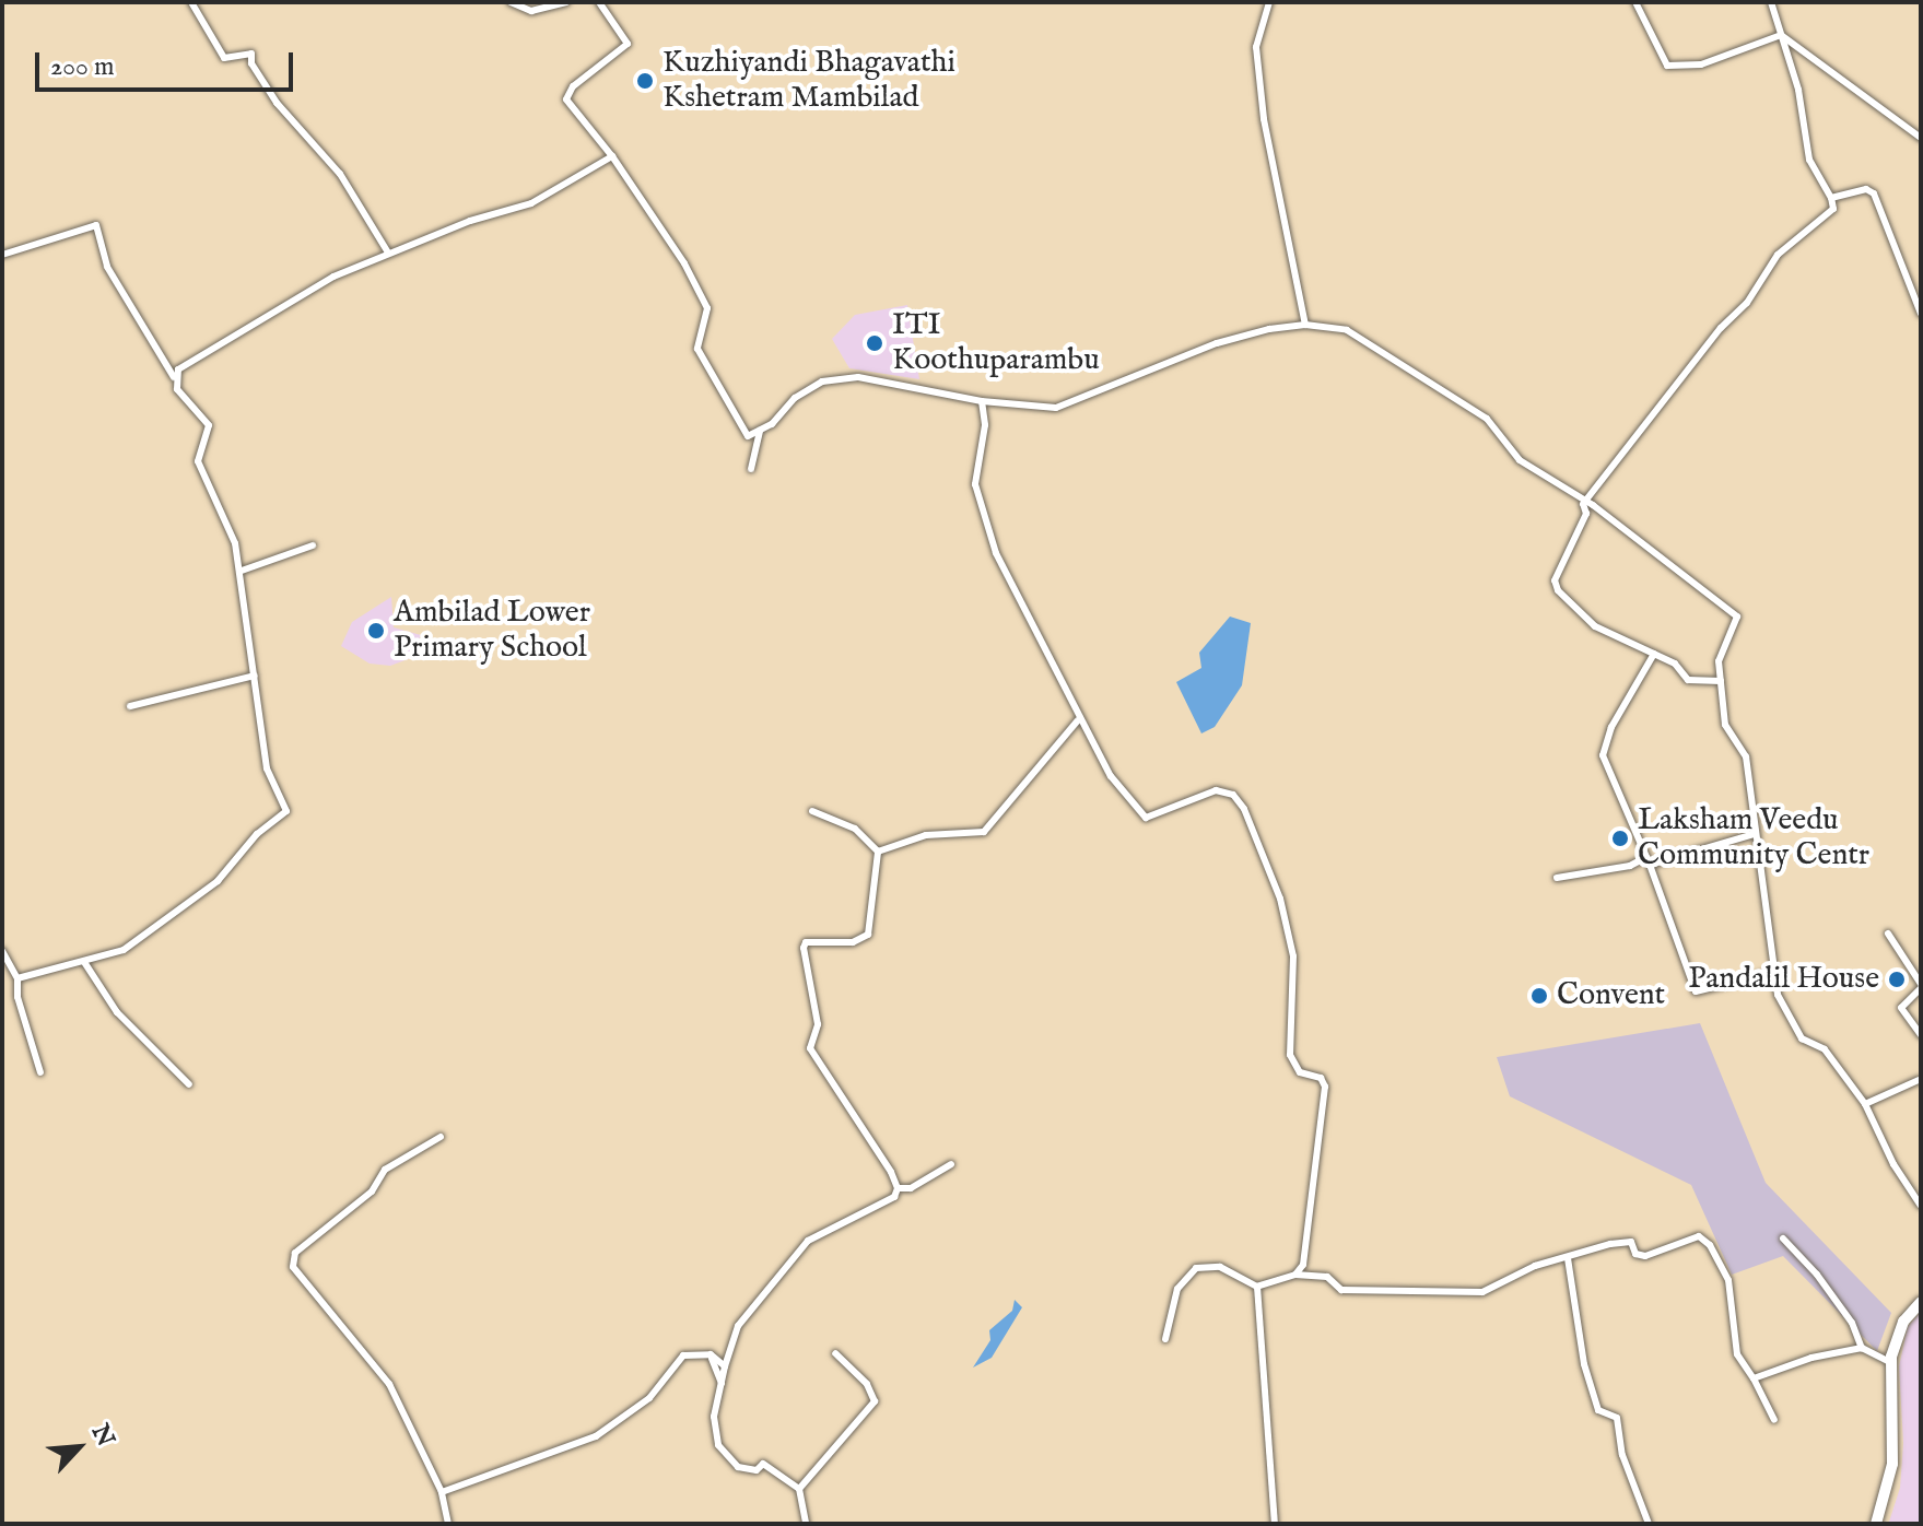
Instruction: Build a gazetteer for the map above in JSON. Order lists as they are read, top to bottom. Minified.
{"places":["Kuzhiyandi Bhagavathi Kshetram Mambilad","ITI Koothuparambu","Ambilad Lower Primary School","Laksham Veedu Community Centr","Pandalil House","Convent"],"scale_bar":"200 m","north":"top right"}
